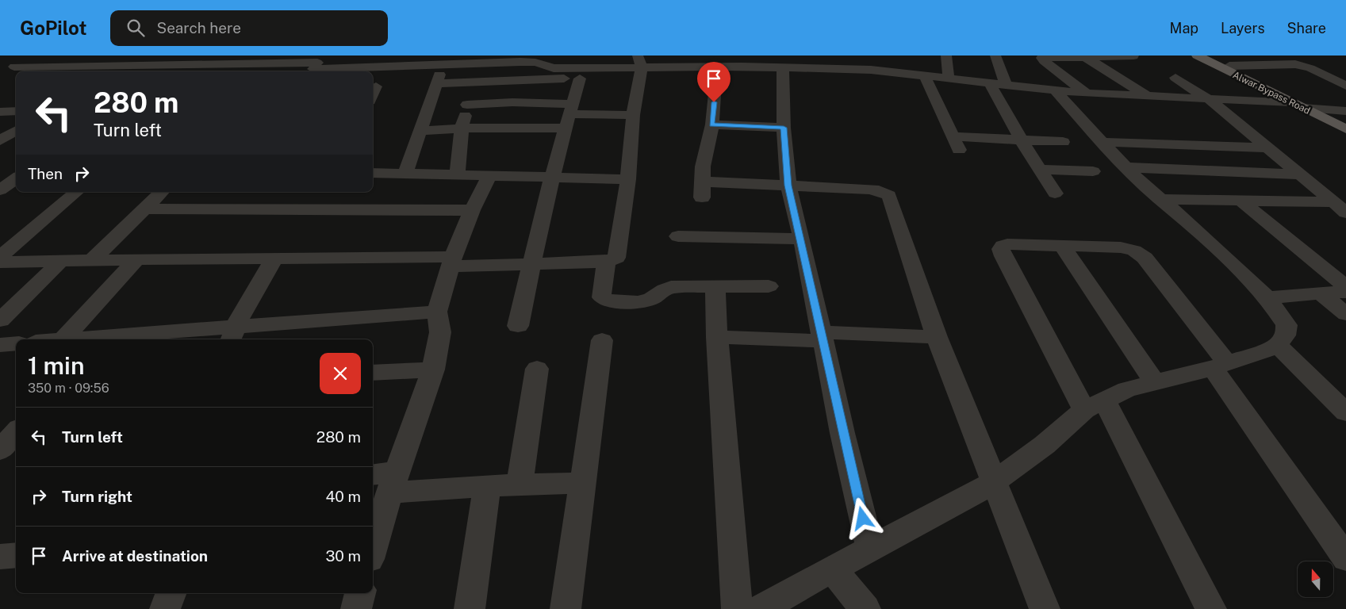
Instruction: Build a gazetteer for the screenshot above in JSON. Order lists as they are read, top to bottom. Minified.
{"streets":{"main road":["Alwar Bypass Road"]},"north":"top","page":{"header":"GoPilot","search":"Search here","nav":["Map","Layers","Share"],"turn":["280 m","Turn left"],"then":"Then","heading":["1 min","350 m · 09:56"],"list":[{"name":"Turn left","value":"280 m"},{"name":"Turn right","value":"40 m"},{"name":"Arrive at destination","value":"30 m"}]}}
